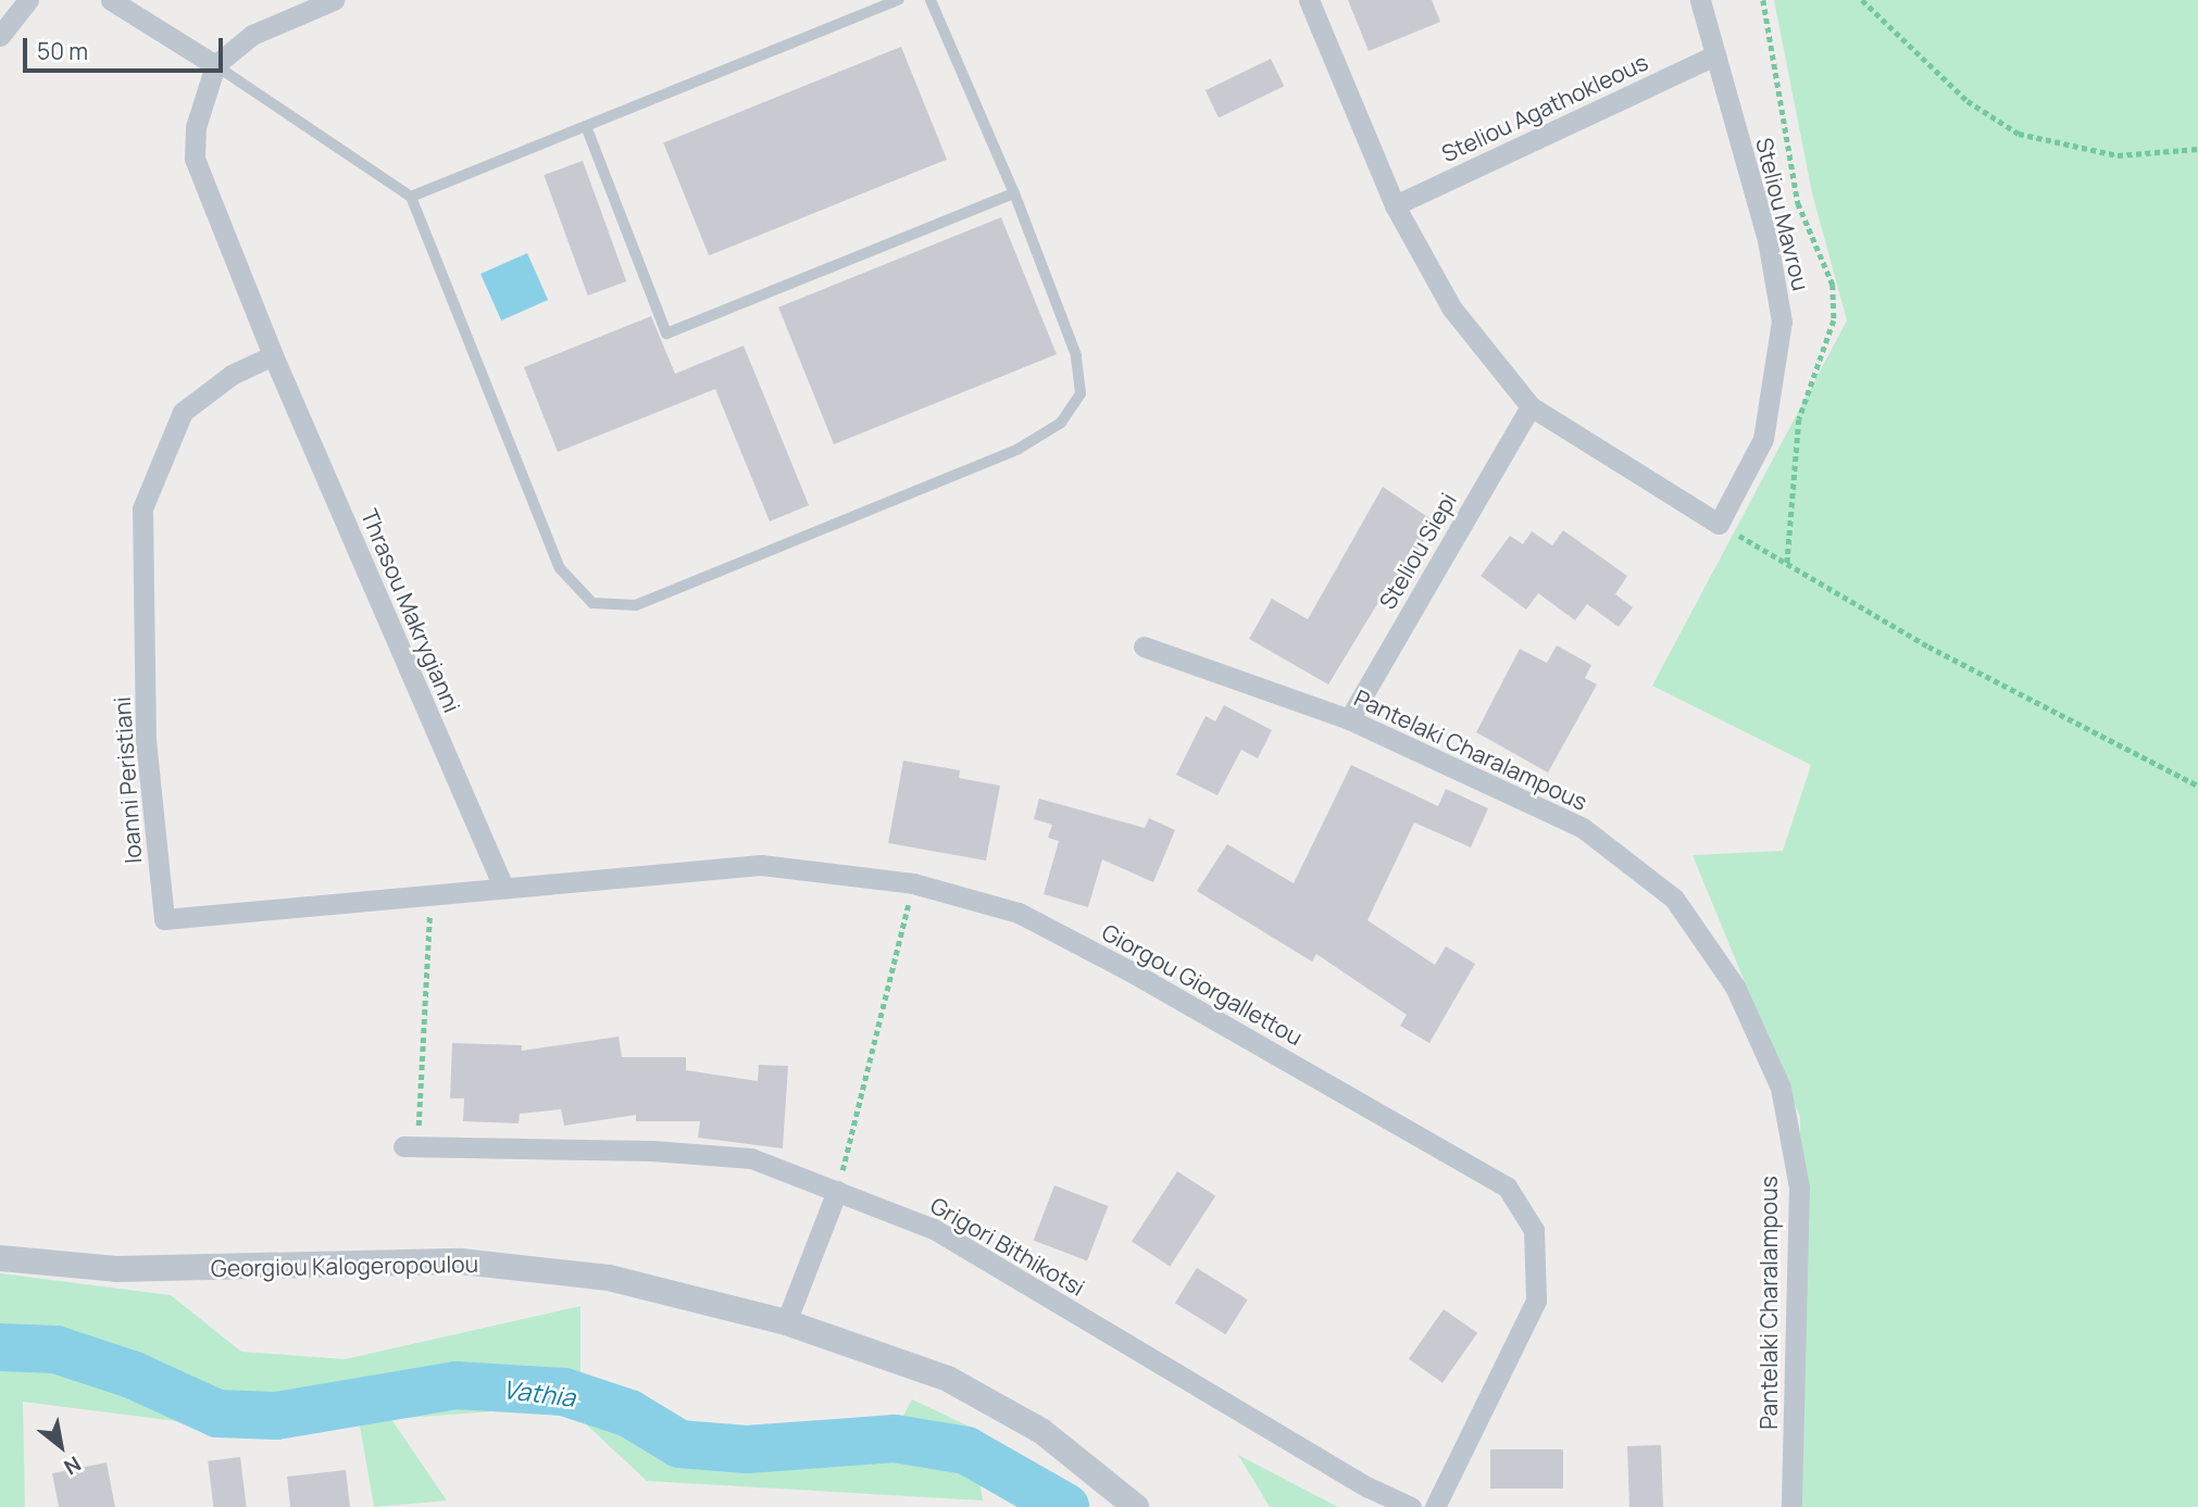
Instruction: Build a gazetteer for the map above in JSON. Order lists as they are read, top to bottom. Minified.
{"streets":{"street":["Steliou Agathokleous","Steliou Mavrou","Steliou Siepi","Thrasou Makrygianni","Pantelaki Charalampous","Ioanni Peristiani","Giorgou Giorgallettou","Grigori Bithikotsi","Georgiou Kalogeropoulou"]},"crossings":[["Steliou Agathokleous","Steliou Mavrou"],["Steliou Siepi","Pantelaki Charalampous"],["Thrasou Makrygianni","Ioanni Peristiani"],["Thrasou Makrygianni","Giorgou Giorgallettou"],["Ioanni Peristiani","Giorgou Giorgallettou"]],"water":["Vathia"],"scale_bar":"50 m","north":"bottom right"}
